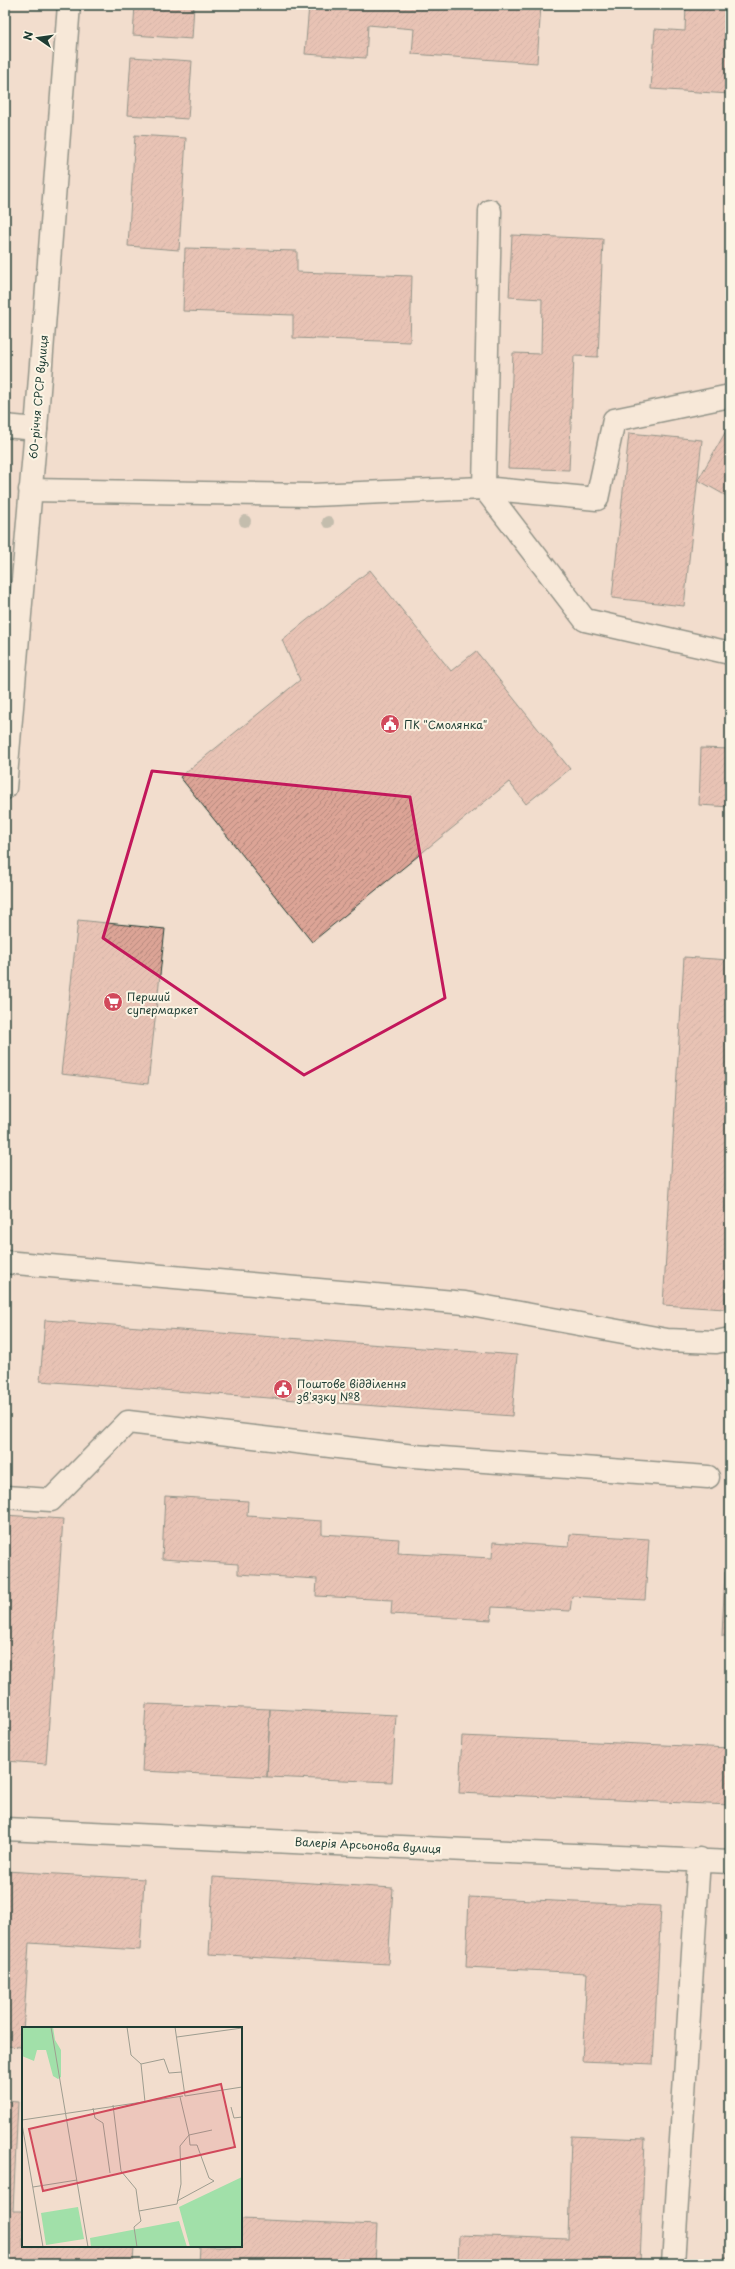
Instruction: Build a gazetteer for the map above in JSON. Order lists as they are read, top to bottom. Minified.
{"streets":{"street":["60-річчя СРСР вулиця","Валерія Арсьонова вулиця"]},"places":{"public building":["ПК \"Смолянка\"","Поштове відділення зв'язку №8"],"supermarket":["Перший супермаркет"]},"north":"left"}
